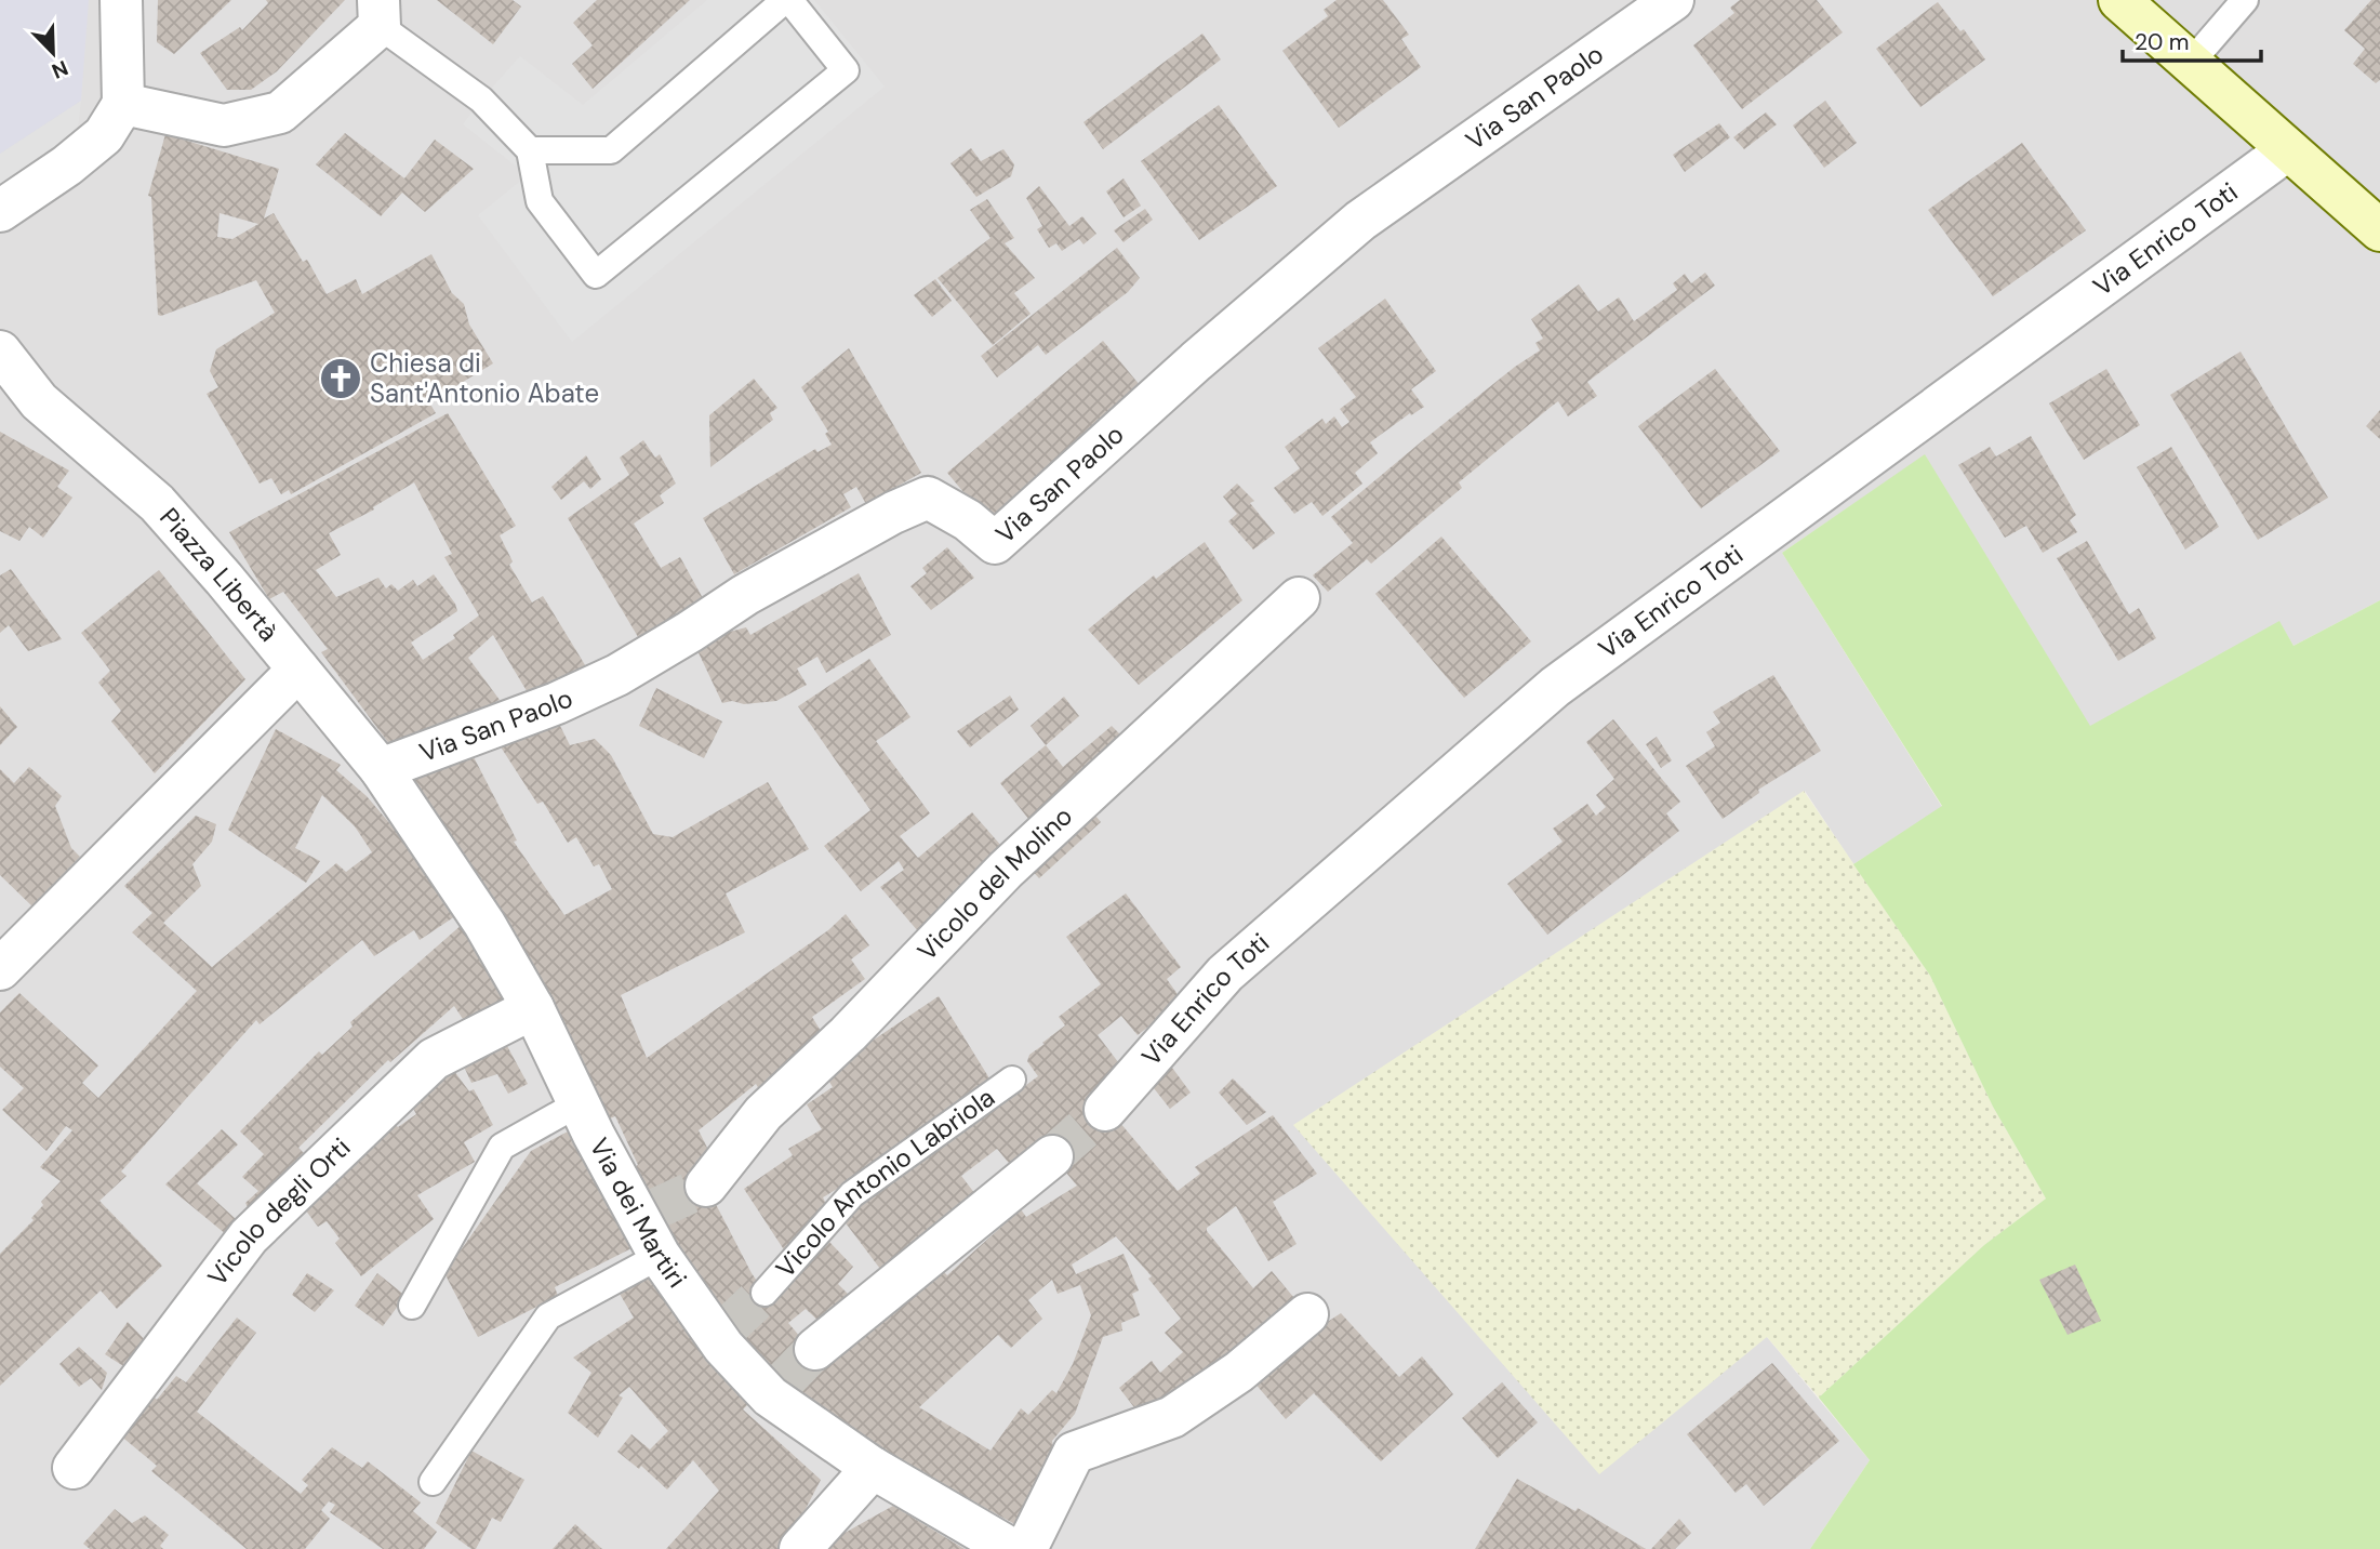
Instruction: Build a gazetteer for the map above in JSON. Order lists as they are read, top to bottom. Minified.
{"streets":{"street":["Via San Paolo","Via Enrico Toti","Piazza Libertà","Vicolo del Molino","Via dei Martiri","Vicolo degli Orti"],"lane":["Vicolo Antonio Labriola"]},"crossings":[["Via San Paolo","Piazza Libertà"],["Via San Paolo","Via dei Martiri"],["Piazza Libertà","Via dei Martiri"],["Via dei Martiri","Vicolo degli Orti"]],"places":{"church":["Chiesa di Sant'Antonio Abate"]},"scale_bar":"20 m","north":"bottom right"}
